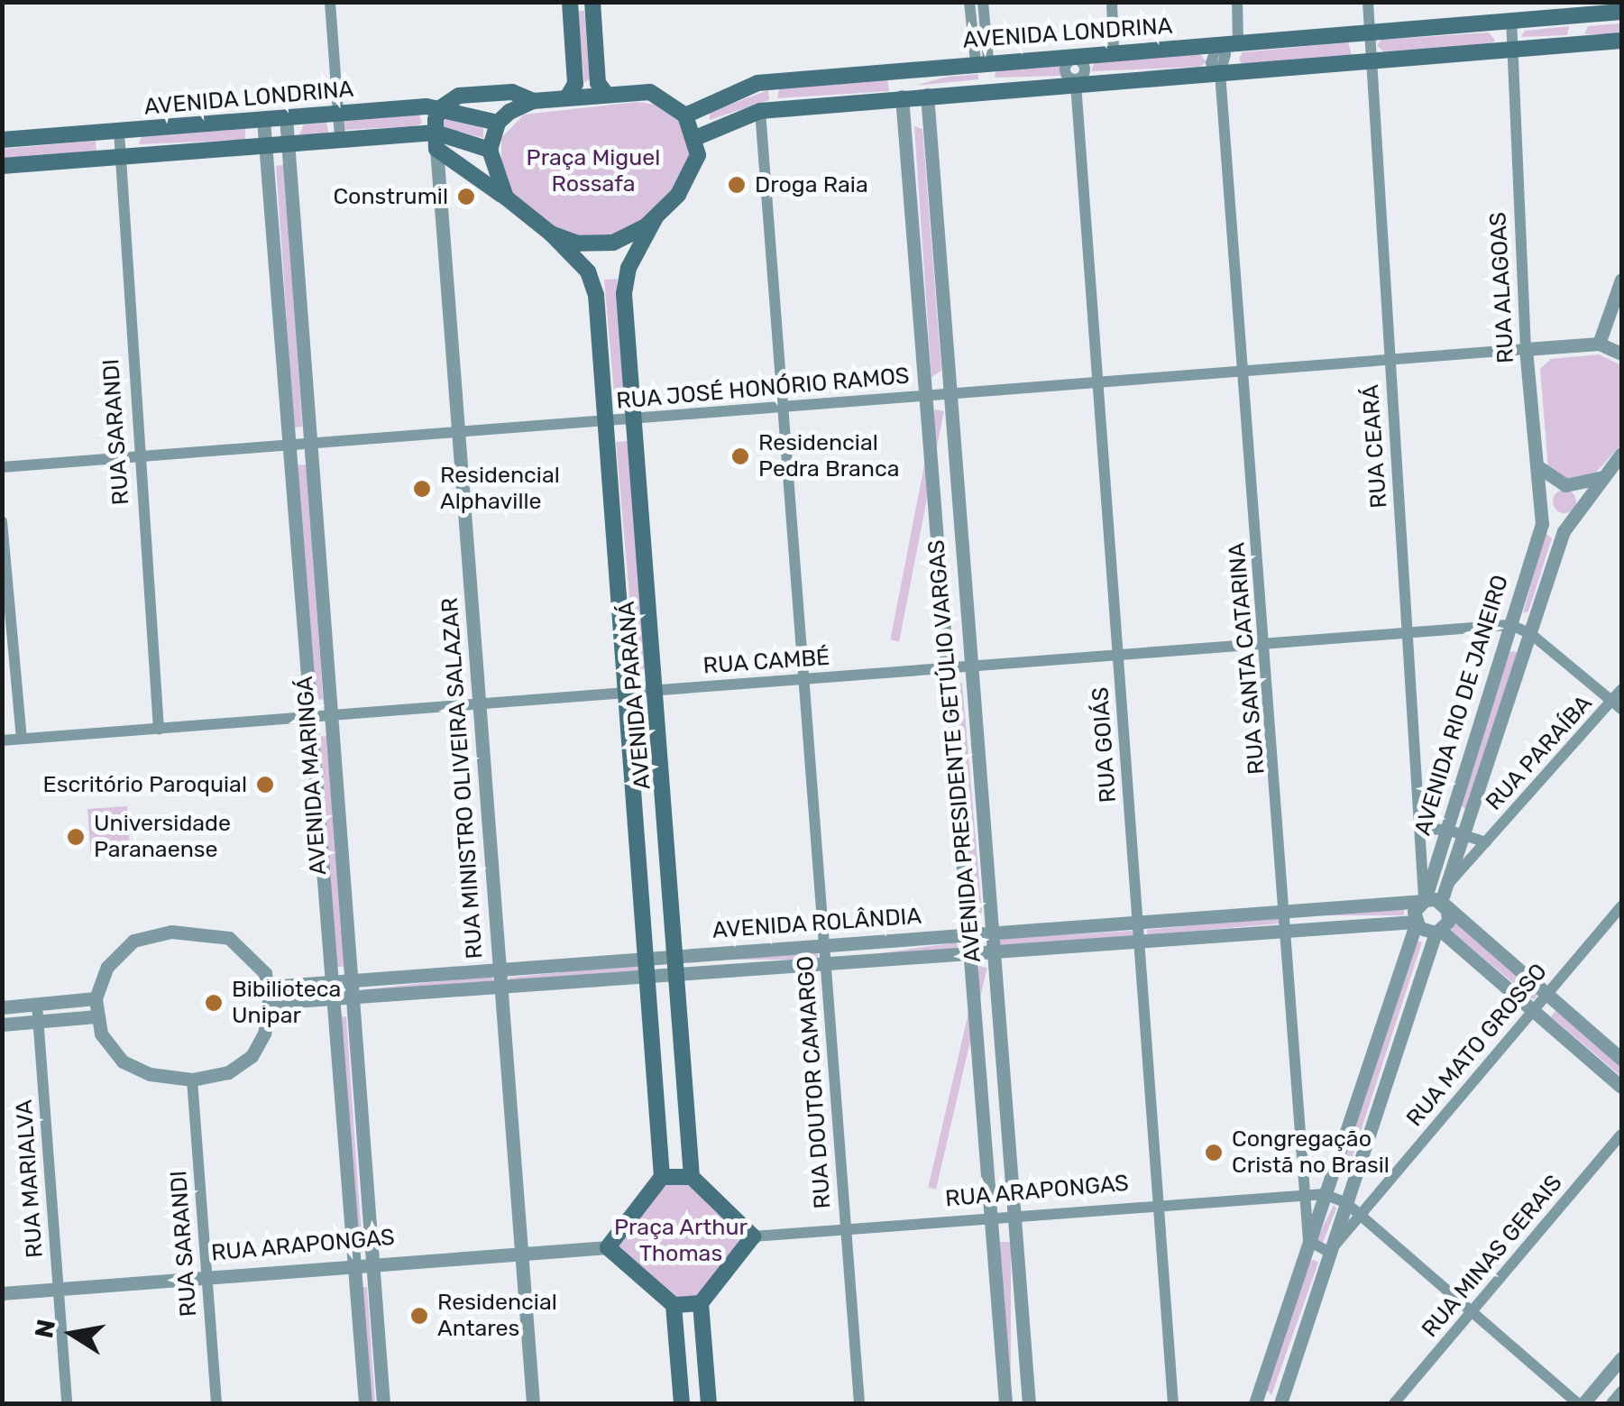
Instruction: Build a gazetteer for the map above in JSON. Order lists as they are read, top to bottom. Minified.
{"streets":{"main road":["AVENIDA LONDRINA","AVENIDA PARANÁ"],"street":["RUA ALAGOAS","RUA JOSÉ HONÓRIO RAMOS","RUA SARANDI","RUA CEARÁ","RUA SANTA CATARINA","RUA CAMBÉ","AVENIDA RIO DE JANEIRO","RUA GOIÁS","AVENIDA PRESIDENTE GETÚLIO VARGAS","RUA PARAÍBA","AVENIDA MARINGÁ","RUA MINISTRO OLIVEIRA SALAZAR","AVENIDA ROLÂNDIA","RUA MATO GROSSO","RUA DOUTOR CAMARGO","RUA MARIALVA","RUA ARAPONGAS","RUA MINAS GERAIS"]},"crossings":[["AVENIDA LONDRINA","RUA ALAGOAS"],["AVENIDA LONDRINA","RUA SARANDI"],["AVENIDA LONDRINA","RUA CEARÁ"],["AVENIDA LONDRINA","RUA SANTA CATARINA"],["AVENIDA LONDRINA","AVENIDA PARANÁ"],["AVENIDA LONDRINA","RUA GOIÁS"],["AVENIDA LONDRINA","AVENIDA MARINGÁ"],["RUA ALAGOAS","RUA JOSÉ HONÓRIO RAMOS"],["RUA ALAGOAS","AVENIDA RIO DE JANEIRO"],["RUA JOSÉ HONÓRIO RAMOS","RUA SARANDI"],["RUA JOSÉ HONÓRIO RAMOS","RUA CEARÁ"],["RUA JOSÉ HONÓRIO RAMOS","RUA SANTA CATARINA"],["RUA JOSÉ HONÓRIO RAMOS","AVENIDA PARANÁ"],["RUA JOSÉ HONÓRIO RAMOS","RUA GOIÁS"],["RUA JOSÉ HONÓRIO RAMOS","AVENIDA PRESIDENTE GETÚLIO VARGAS"],["RUA JOSÉ HONÓRIO RAMOS","AVENIDA MARINGÁ"],["RUA JOSÉ HONÓRIO RAMOS","RUA MINISTRO OLIVEIRA SALAZAR"],["RUA JOSÉ HONÓRIO RAMOS","RUA DOUTOR CAMARGO"],["RUA SARANDI","RUA CAMBÉ"],["RUA SARANDI","AVENIDA ROLÂNDIA"],["RUA SARANDI","RUA ARAPONGAS"],["RUA CEARÁ","RUA CAMBÉ"],["RUA CEARÁ","AVENIDA RIO DE JANEIRO"],["RUA CEARÁ","AVENIDA ROLÂNDIA"],["RUA SANTA CATARINA","RUA CAMBÉ"],["RUA SANTA CATARINA","AVENIDA ROLÂNDIA"],["RUA SANTA CATARINA","RUA ARAPONGAS"],["RUA CAMBÉ","AVENIDA PARANÁ"],["RUA CAMBÉ","AVENIDA RIO DE JANEIRO"],["RUA CAMBÉ","RUA GOIÁS"],["RUA CAMBÉ","AVENIDA PRESIDENTE GETÚLIO VARGAS"],["RUA CAMBÉ","RUA PARAÍBA"],["RUA CAMBÉ","AVENIDA MARINGÁ"],["RUA CAMBÉ","RUA MINISTRO OLIVEIRA SALAZAR"],["RUA CAMBÉ","RUA DOUTOR CAMARGO"],["AVENIDA PARANÁ","AVENIDA ROLÂNDIA"],["AVENIDA RIO DE JANEIRO","RUA PARAÍBA"],["AVENIDA RIO DE JANEIRO","AVENIDA ROLÂNDIA"],["RUA GOIÁS","AVENIDA ROLÂNDIA"],["RUA GOIÁS","RUA ARAPONGAS"],["AVENIDA PRESIDENTE GETÚLIO VARGAS","AVENIDA ROLÂNDIA"],["AVENIDA PRESIDENTE GETÚLIO VARGAS","RUA ARAPONGAS"],["AVENIDA MARINGÁ","AVENIDA ROLÂNDIA"],["AVENIDA MARINGÁ","RUA ARAPONGAS"],["RUA MINISTRO OLIVEIRA SALAZAR","AVENIDA ROLÂNDIA"],["RUA MINISTRO OLIVEIRA SALAZAR","RUA ARAPONGAS"],["AVENIDA ROLÂNDIA","RUA DOUTOR CAMARGO"],["RUA DOUTOR CAMARGO","RUA ARAPONGAS"],["RUA MARIALVA","RUA ARAPONGAS"]],"parks":["Praça Miguel Rossafa","Praça Arthur Thomas"],"places":["Droga Raia","Construmil","Residencial Pedra Branca","Residencial Alphaville","Escritório Paroquial","Universidade Paranaense","Bibilioteca Unipar","Congregação Cristã no Brasil","Residencial Antares"],"north":"left"}
